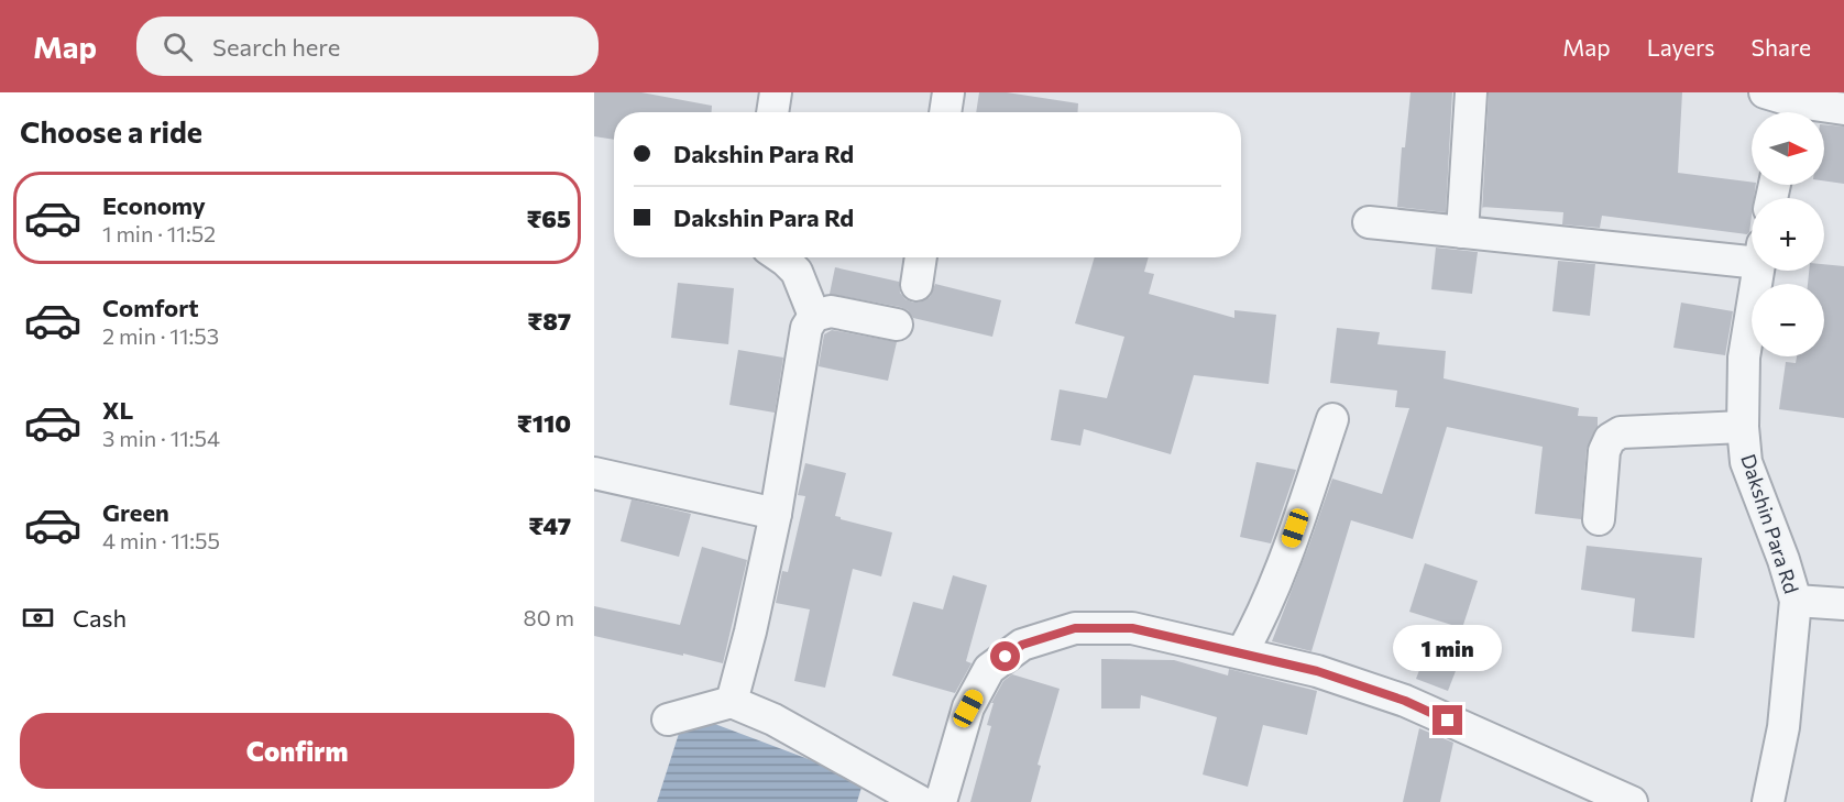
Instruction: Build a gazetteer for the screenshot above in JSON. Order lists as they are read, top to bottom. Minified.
{"streets":{"street":["Dakshin Para Rd"]},"north":"right","page":{"header":"Map","search":"Search here","nav":["Map","Layers","Share"],"heading":"Choose a ride","map_buttons":["+","−"],"banner":["Dakshin Para Rd","Dakshin Para Rd"],"list":[{"name":"Economy","note":"1 min · 11:52","value":"₹65"},{"name":"Comfort","note":"2 min · 11:53","value":"₹87"},{"name":"XL","note":"3 min · 11:54","value":"₹110"},{"name":"Green","note":"4 min · 11:55","value":"₹47"}],"pay":["Cash","80 m"],"bubble":"1 min","buttons":"Confirm"}}
